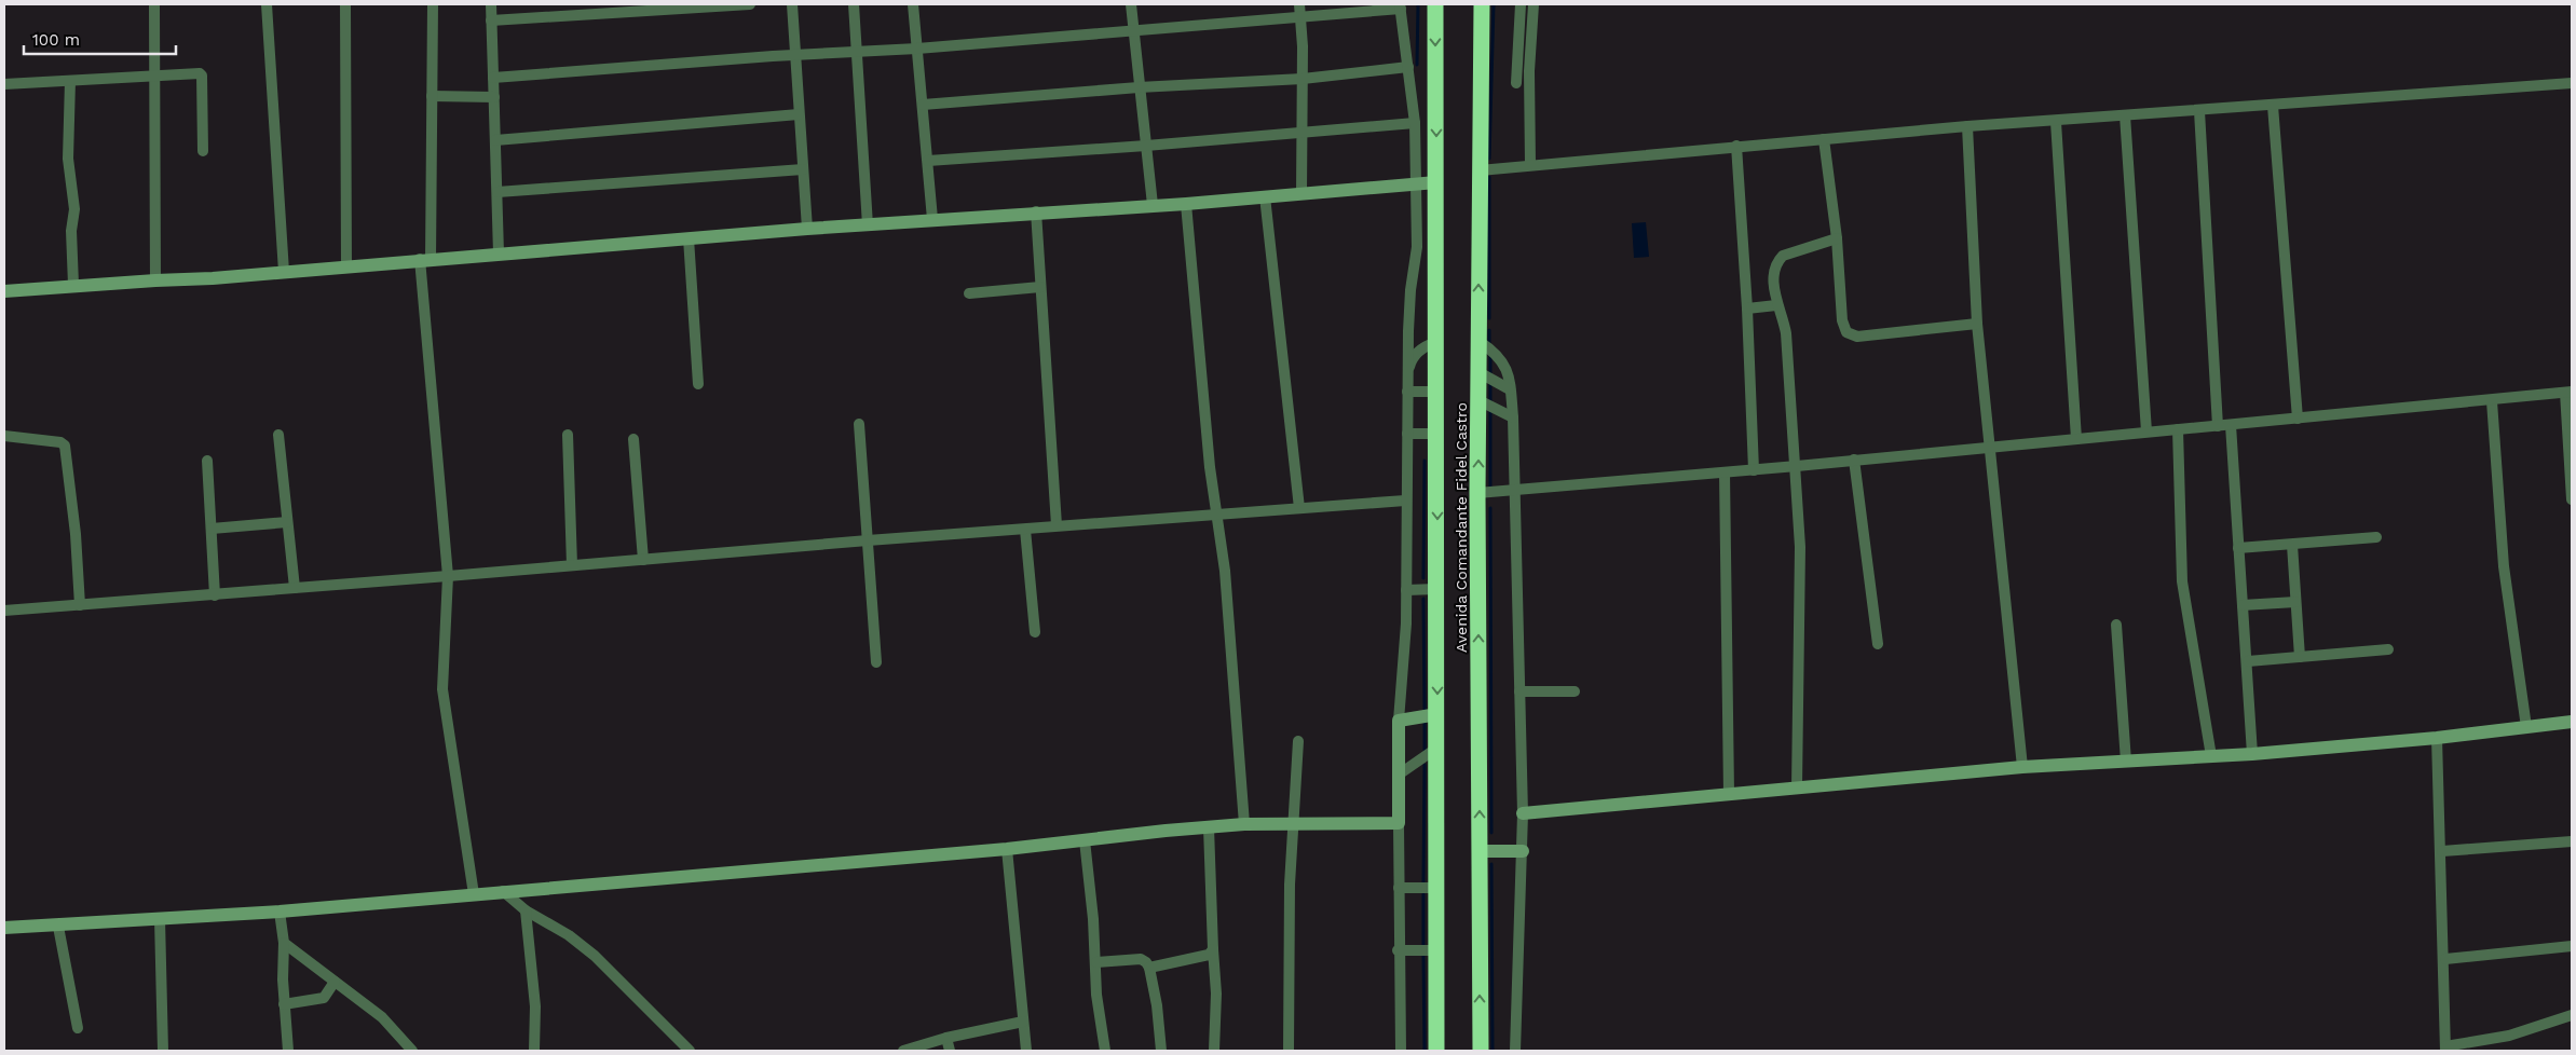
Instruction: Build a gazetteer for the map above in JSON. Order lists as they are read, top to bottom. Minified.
{"streets":{"highway":["Avenida Comandante Fidel Castro"]},"scale_bar":"100 m"}
